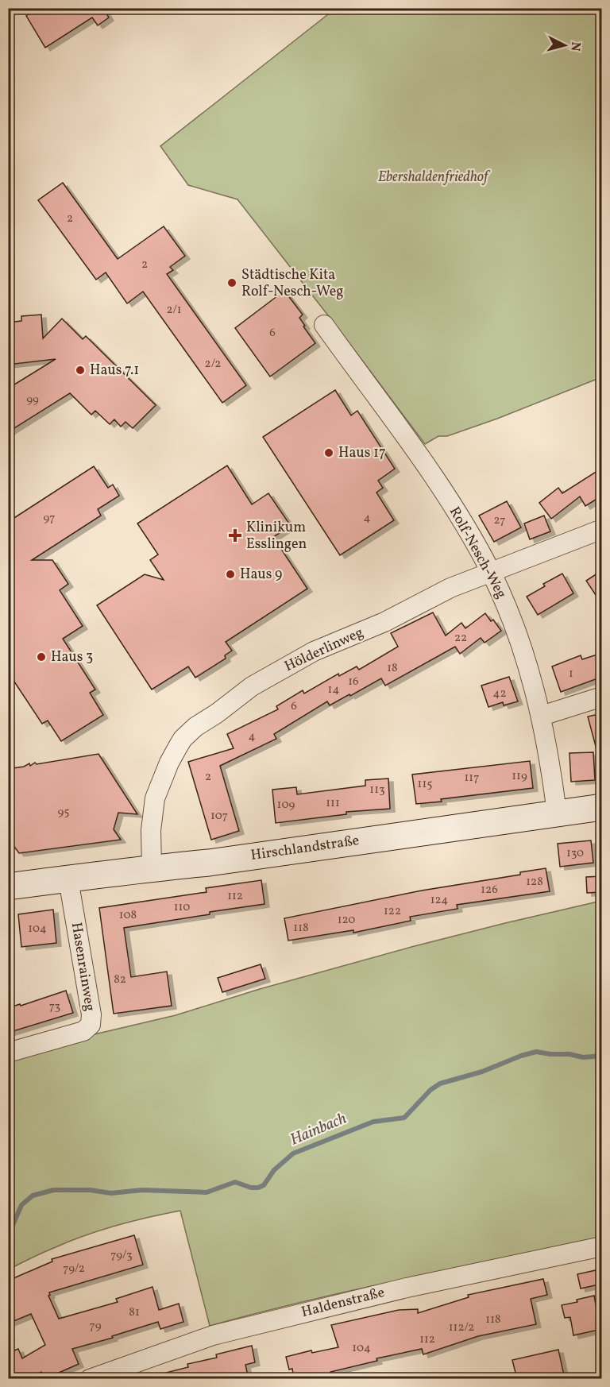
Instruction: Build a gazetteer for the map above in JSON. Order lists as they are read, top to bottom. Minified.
{"streets":{"street":["Rolf-Nesch-Weg","Hölderlinweg","Hirschlandstraße","Hasenrainweg","Haldenstraße"]},"crossings":[["Rolf-Nesch-Weg","Hölderlinweg"],["Rolf-Nesch-Weg","Hirschlandstraße"],["Hölderlinweg","Hirschlandstraße"],["Hirschlandstraße","Hasenrainweg"]],"water":["Hainbach"],"parks":["Ebershaldenfriedhof"],"places":{"other":["Städtische Kita Rolf-Nesch-Weg","Haus 7.1","Haus 17","Haus 9","Haus 3"],"health":["Klinikum Esslingen"]},"house_numbers":["2","2","2/1","6","2/2","99","97","4","27","22","18","1","16","14","42","6","4","119","2","117","115","113","111","109","95","107","130","128","126","112","124","110","122","108","120","118","104","82","73","79/3","79/2","81","118","79","112/2","112","104"],"north":"right"}
